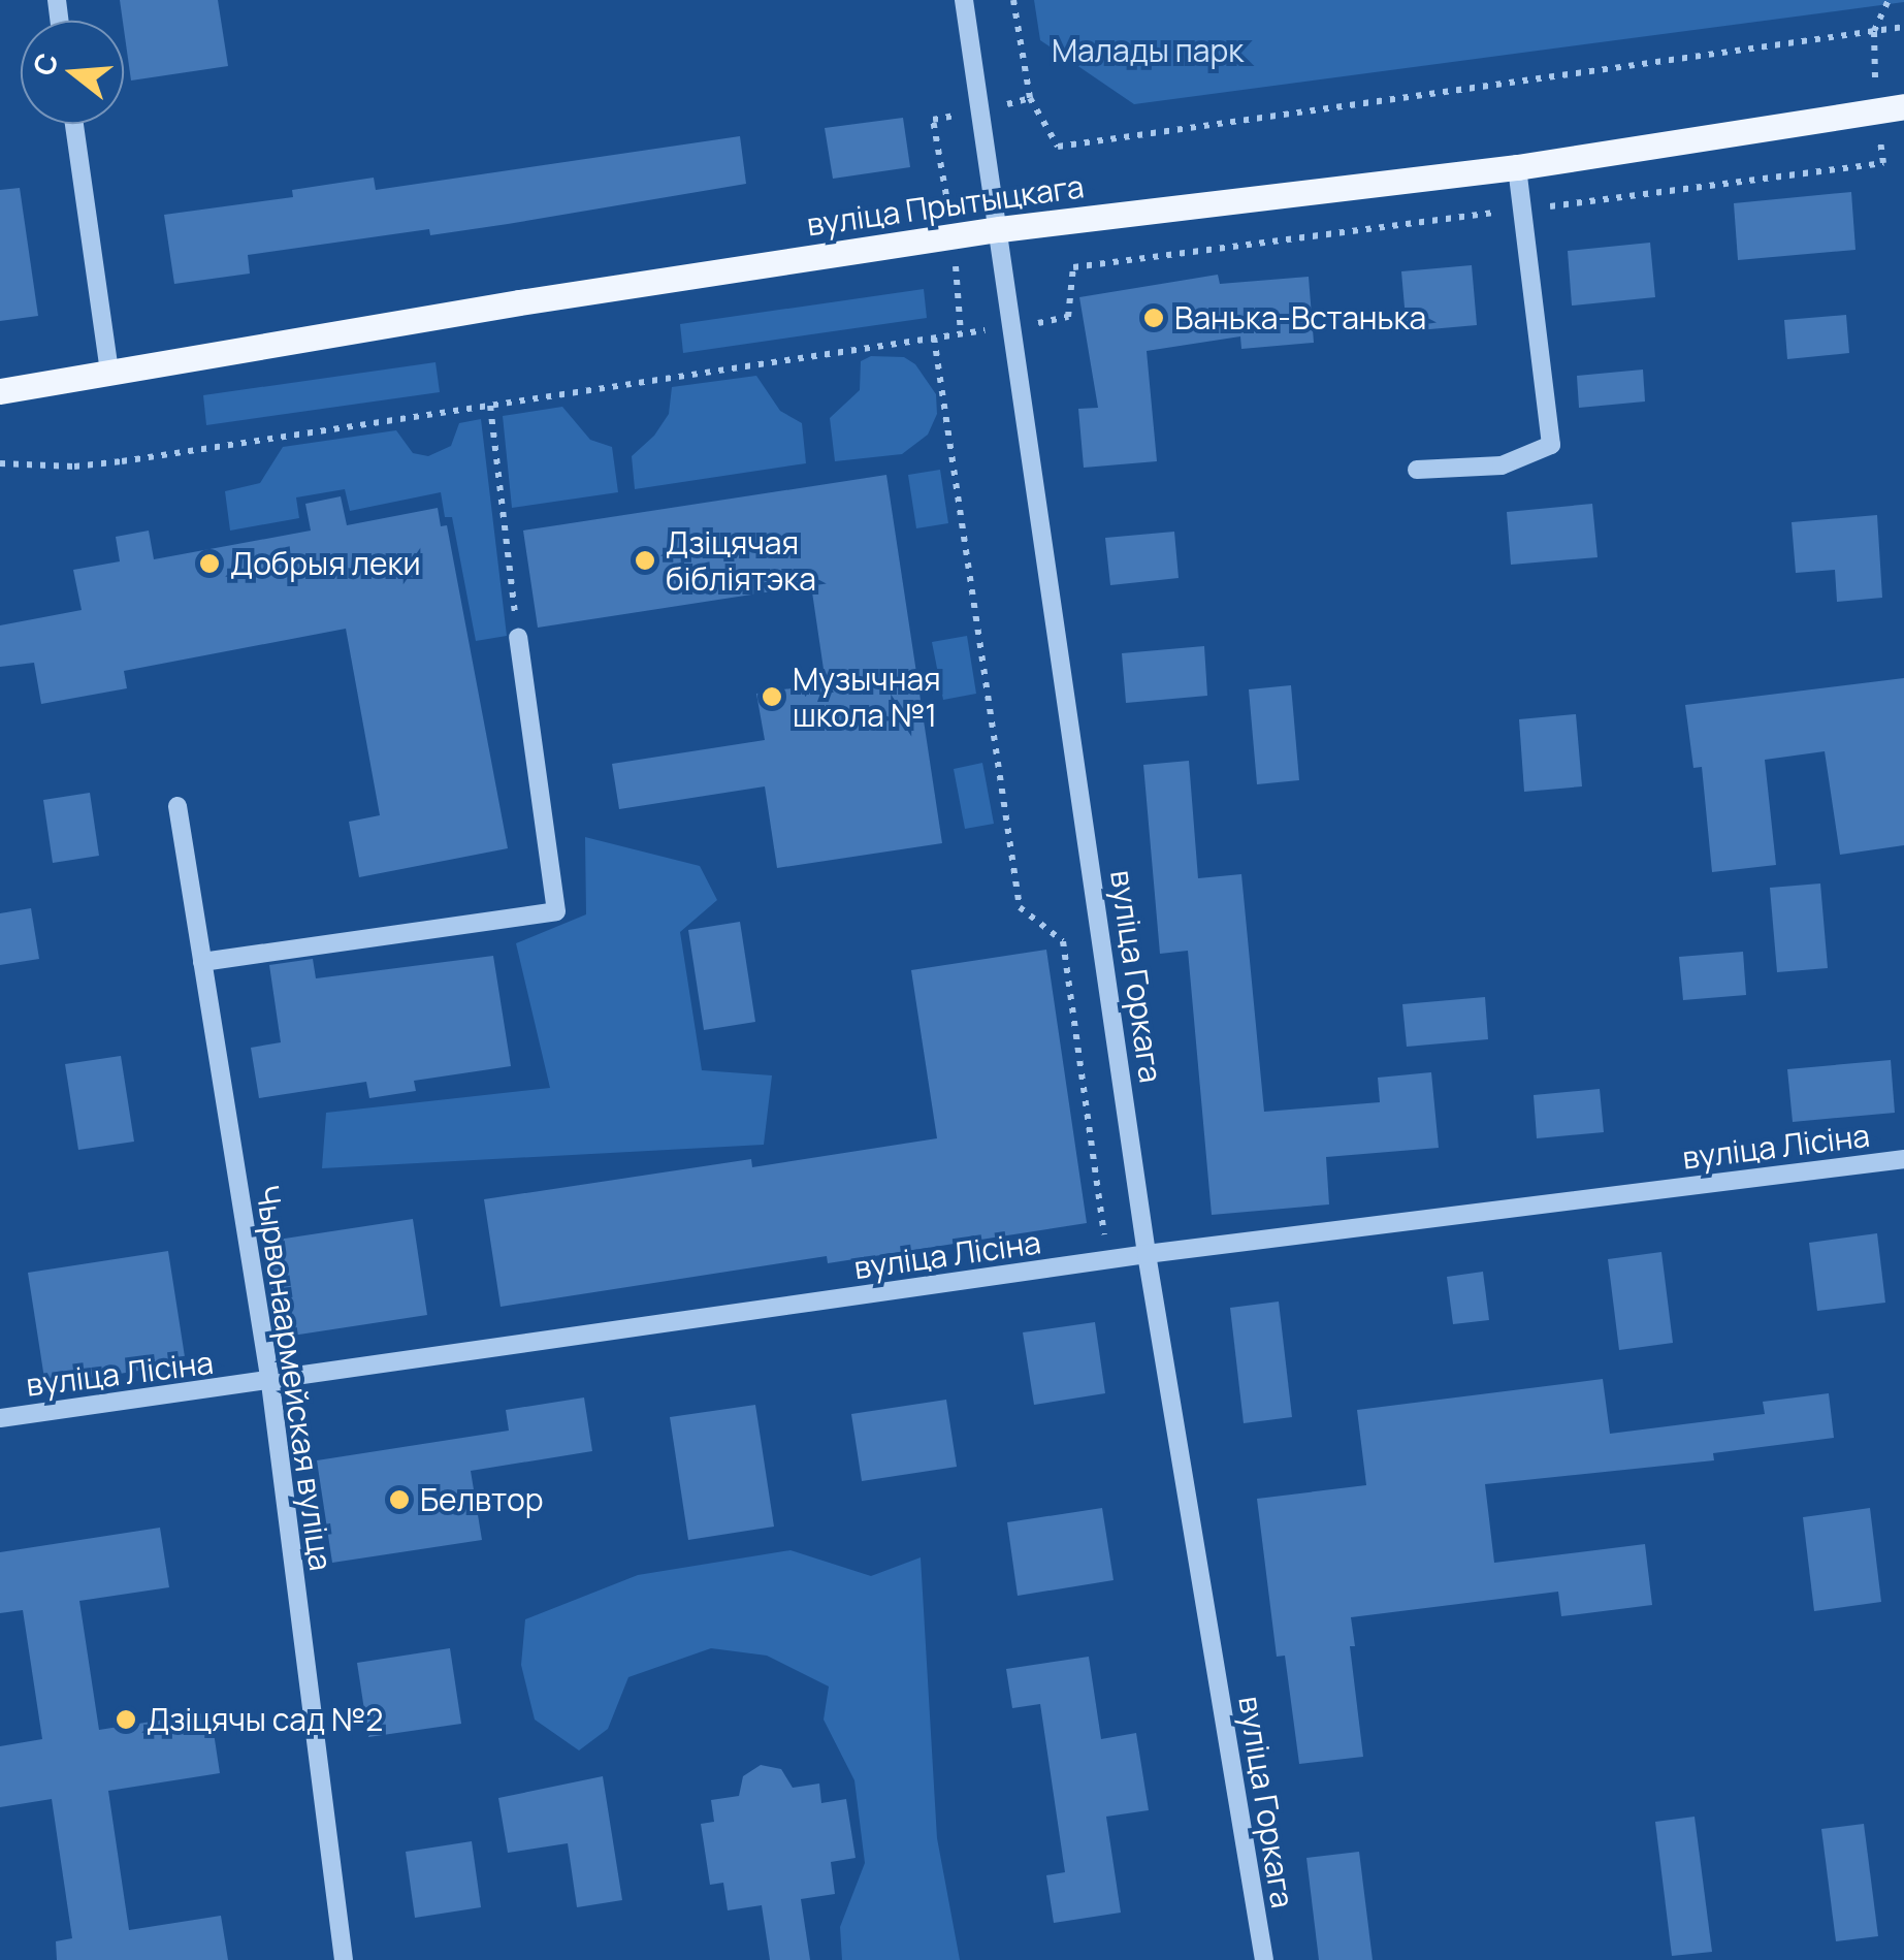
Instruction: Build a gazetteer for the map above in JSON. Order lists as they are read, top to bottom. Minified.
{"streets":{"main road":["вуліца Прытыцкага"],"street":["вуліца Горкага","вуліца Лісіна","Чырвонаармейская вуліца"]},"crossings":[["вуліца Прытыцкага","вуліца Горкага"],["вуліца Горкага","вуліца Лісіна"],["вуліца Лісіна","Чырвонаармейская вуліца"]],"parks":["Малады парк"],"places":["Ванька-Встанька","Дзіцячая бібліятэка","Добрыя леки","Музычная школа №1","Белвтор","Дзіцячы сад №2"],"north":"left"}
